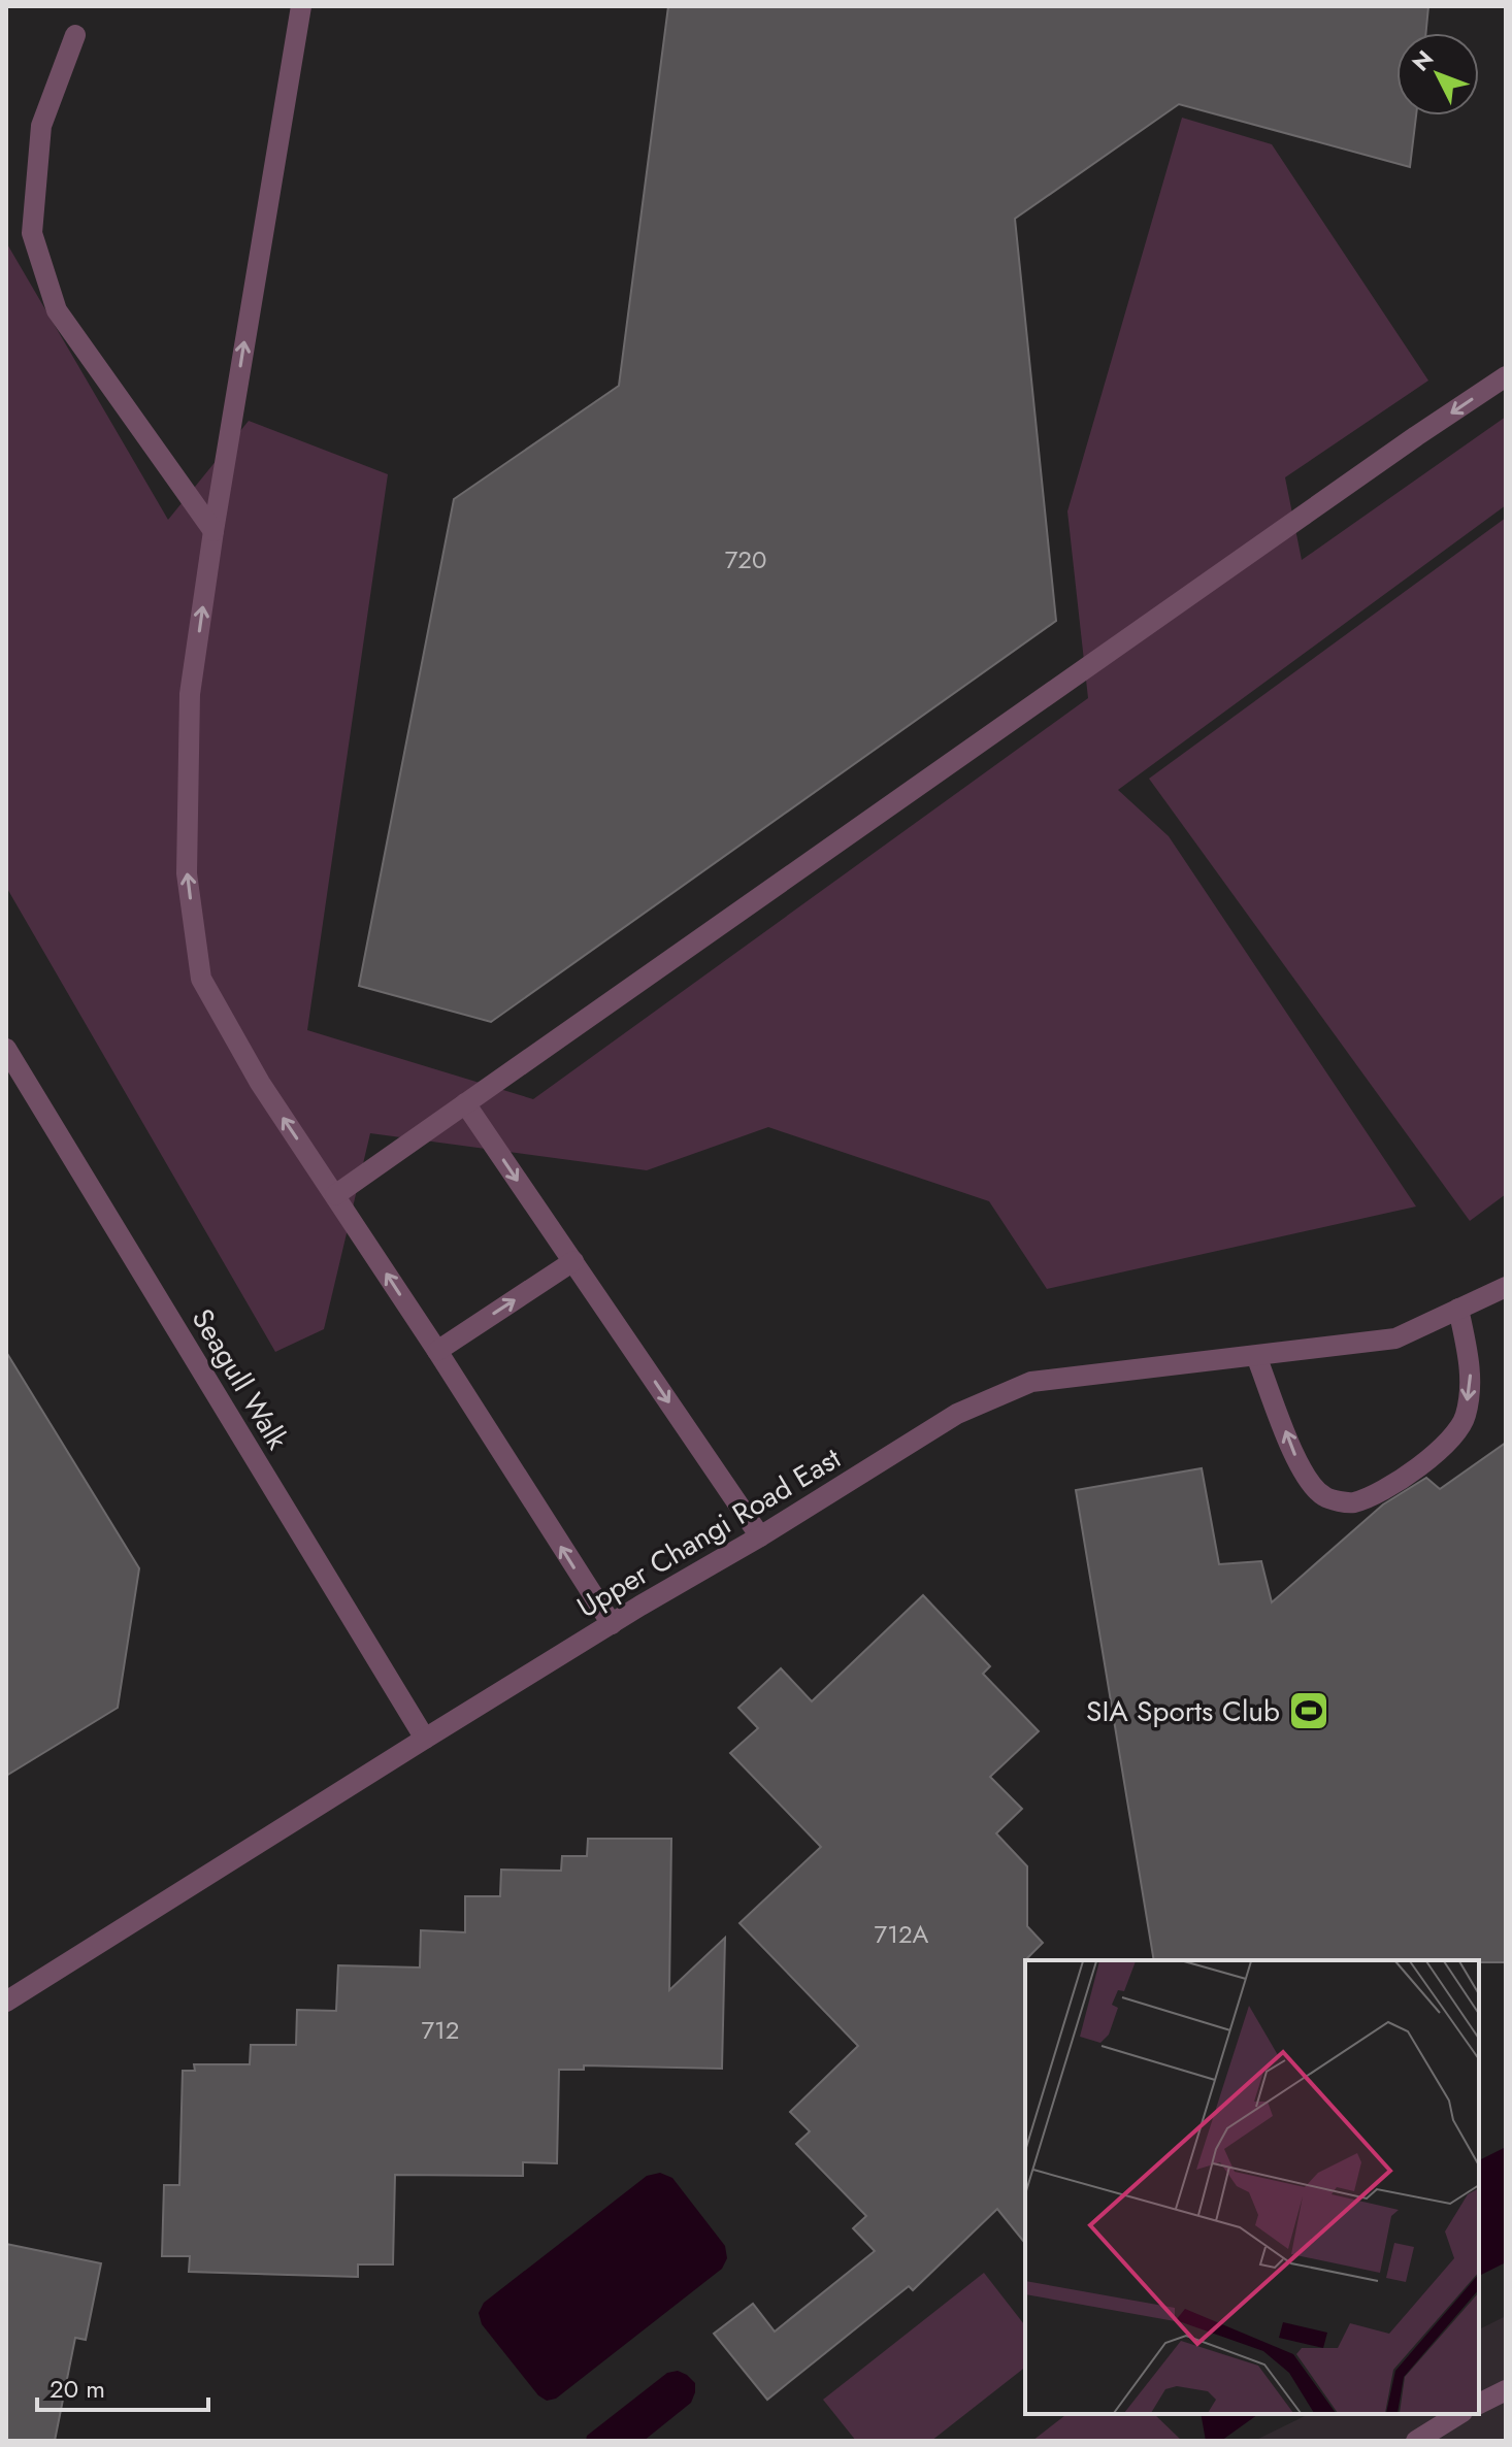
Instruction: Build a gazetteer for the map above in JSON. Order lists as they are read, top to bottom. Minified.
{"streets":{"street":["Seagull Walk","Upper Changi Road East"]},"crossings":[["Seagull Walk","Upper Changi Road East"]],"places":{"sports":["SIA Sports Club"]},"house_numbers":["720","712A","712"],"scale_bar":"20 m","north":"top left"}
